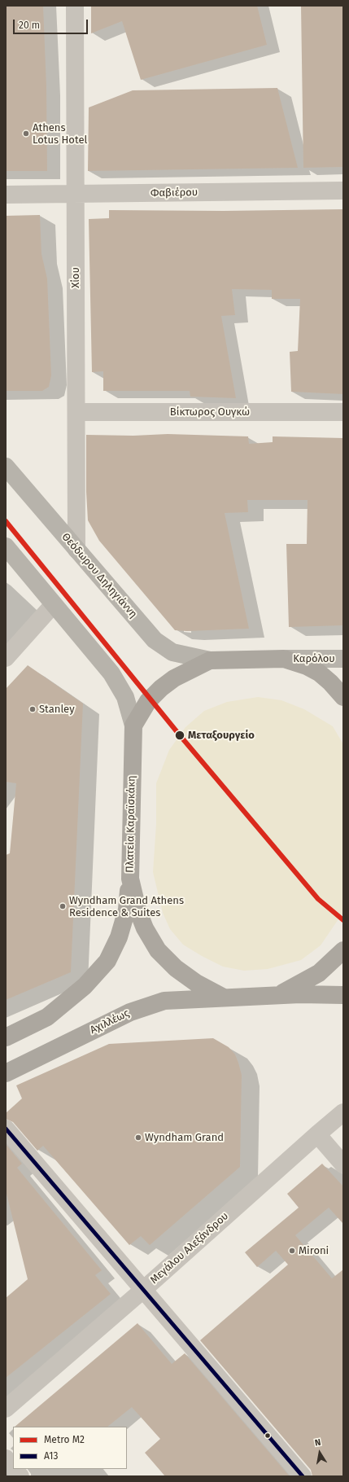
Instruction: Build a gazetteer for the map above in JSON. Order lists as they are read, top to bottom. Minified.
{"streets":{"main road":["Θεόδωρου Δηληγιάννη","Καρόλου","Πλατεία Καραϊσκάκη","Αχιλλέως"],"street":["Φαβιέρου","Χίου","Βίκτωρος Ουγκώ","Μεγάλου Αλεξάνδρου"]},"crossings":[["Φαβιέρου","Χίου"],["Χίου","Βίκτωρος Ουγκώ"],["Χίου","Θεόδωρου Δηληγιάννη"],["Θεόδωρου Δηληγιάννη","Πλατεία Καραϊσκάκη"],["Καρόλου","Πλατεία Καραϊσκάκη"],["Πλατεία Καραϊσκάκη","Αχιλλέως"]],"places":["Athens Lotus Hotel","Stanley","Μεταξουργείο","Wyndham Grand Athens Residence & Suites","Wyndham Grand","Mironi"],"lines":["metro line Μ2","transit line A13"],"legend":["Metro Μ2","A13"],"scale_bar":"20 m","north":"top"}
